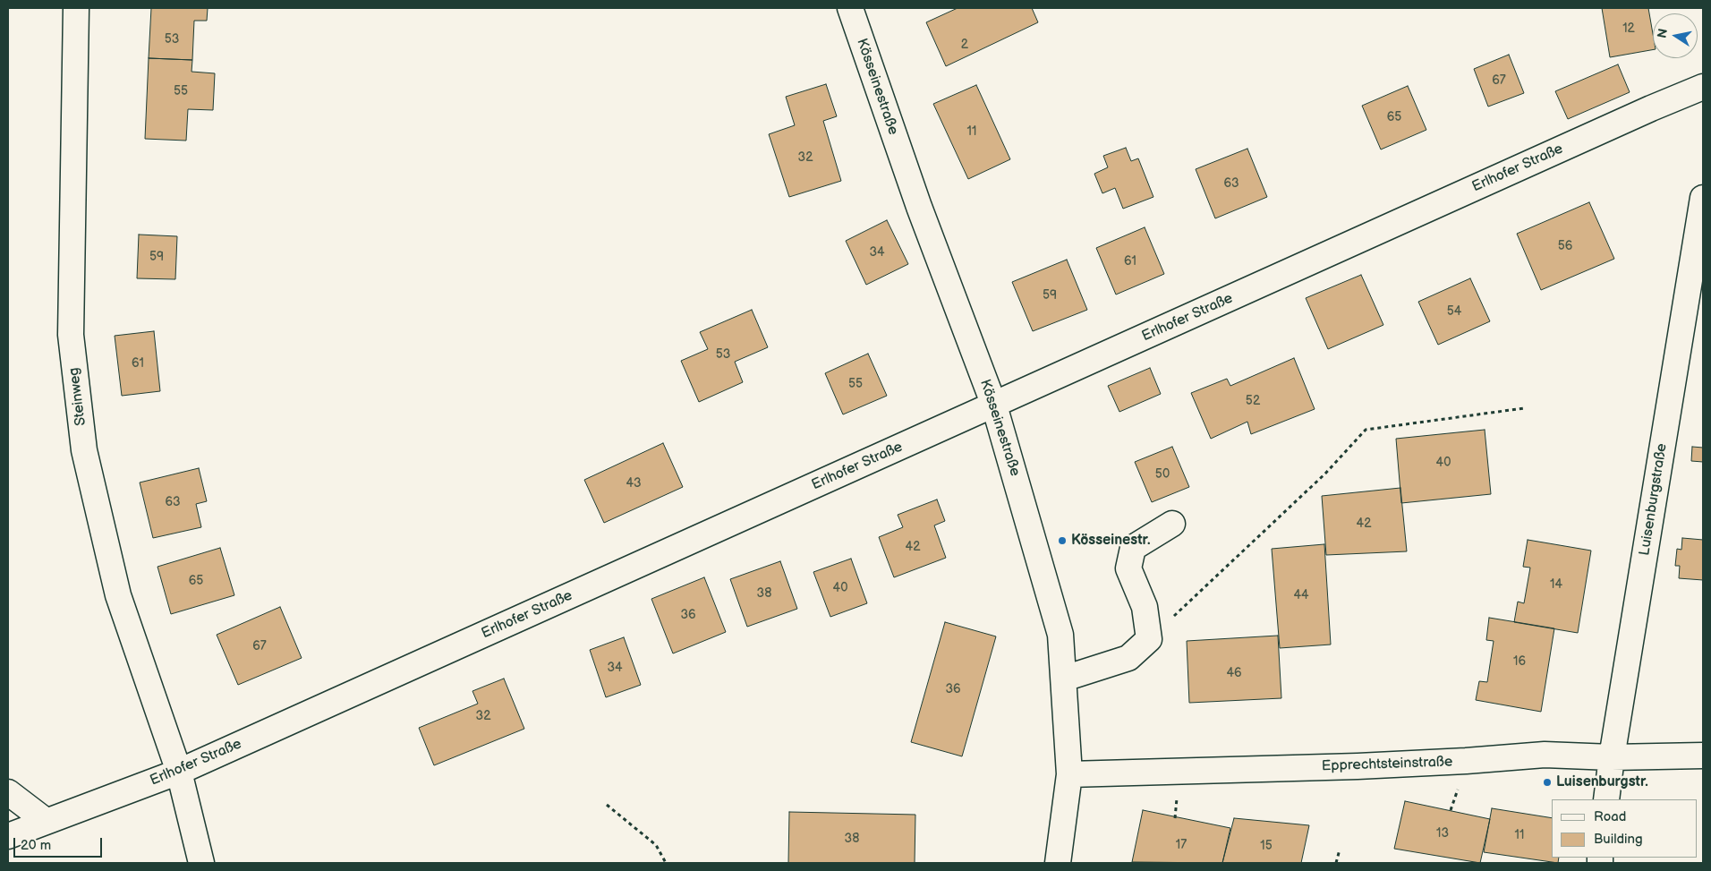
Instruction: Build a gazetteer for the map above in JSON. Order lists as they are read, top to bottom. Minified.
{"streets":{"street":["Kösseinestraße","Erlhofer Straße","Steinweg","Luisenburgstraße","Epprechtsteinstraße"]},"crossings":[["Kösseinestraße","Erlhofer Straße"],["Kösseinestraße","Epprechtsteinstraße"],["Erlhofer Straße","Steinweg"],["Luisenburgstraße","Epprechtsteinstraße"]],"places":["Kösseinestr.","Luisenburgstr."],"house_numbers":["12","53","2","67","55","65","11","32","63","56","34","59","61","59","54","53","61","55","52","40","50","43","63","42","42","65","14","40","38","44","36","67","16","34","46","36","32","13","11","38","17","15"],"legend":["Road","Building"],"scale_bar":"20 m","north":"left"}
